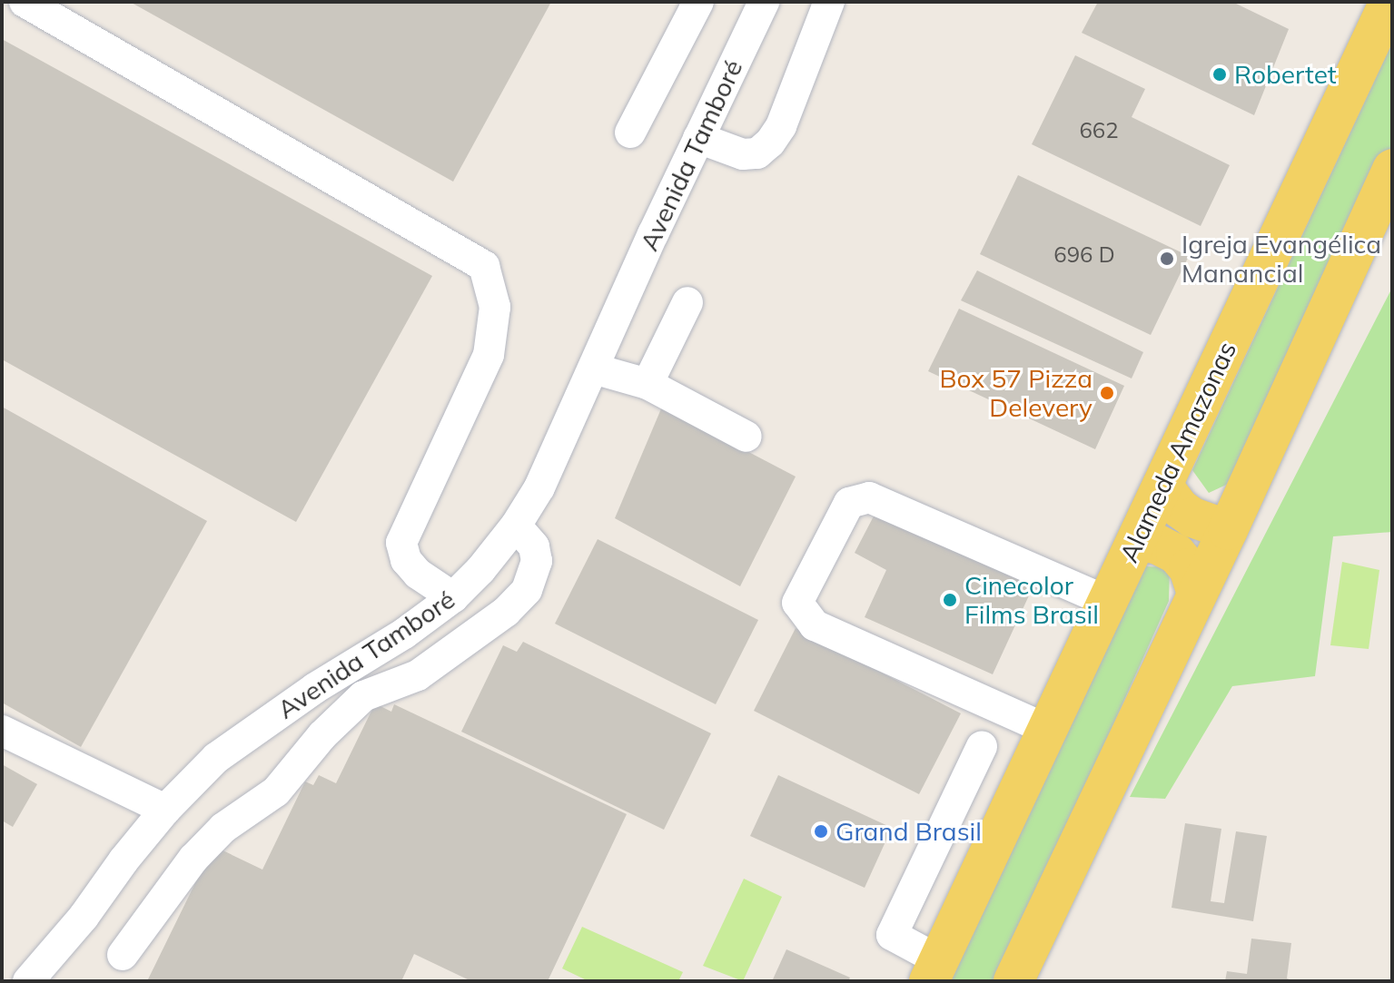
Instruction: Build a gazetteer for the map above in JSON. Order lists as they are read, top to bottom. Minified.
{"streets":{"main road":["Alameda Amazonas"],"street":["Avenida Tamboré"]},"places":["Robertet","Igreja Evangélica Manancial","Box 57 Pizza Delevery","Cinecolor Films Brasil","Grand Brasil"],"house_numbers":["662","696 D"]}
